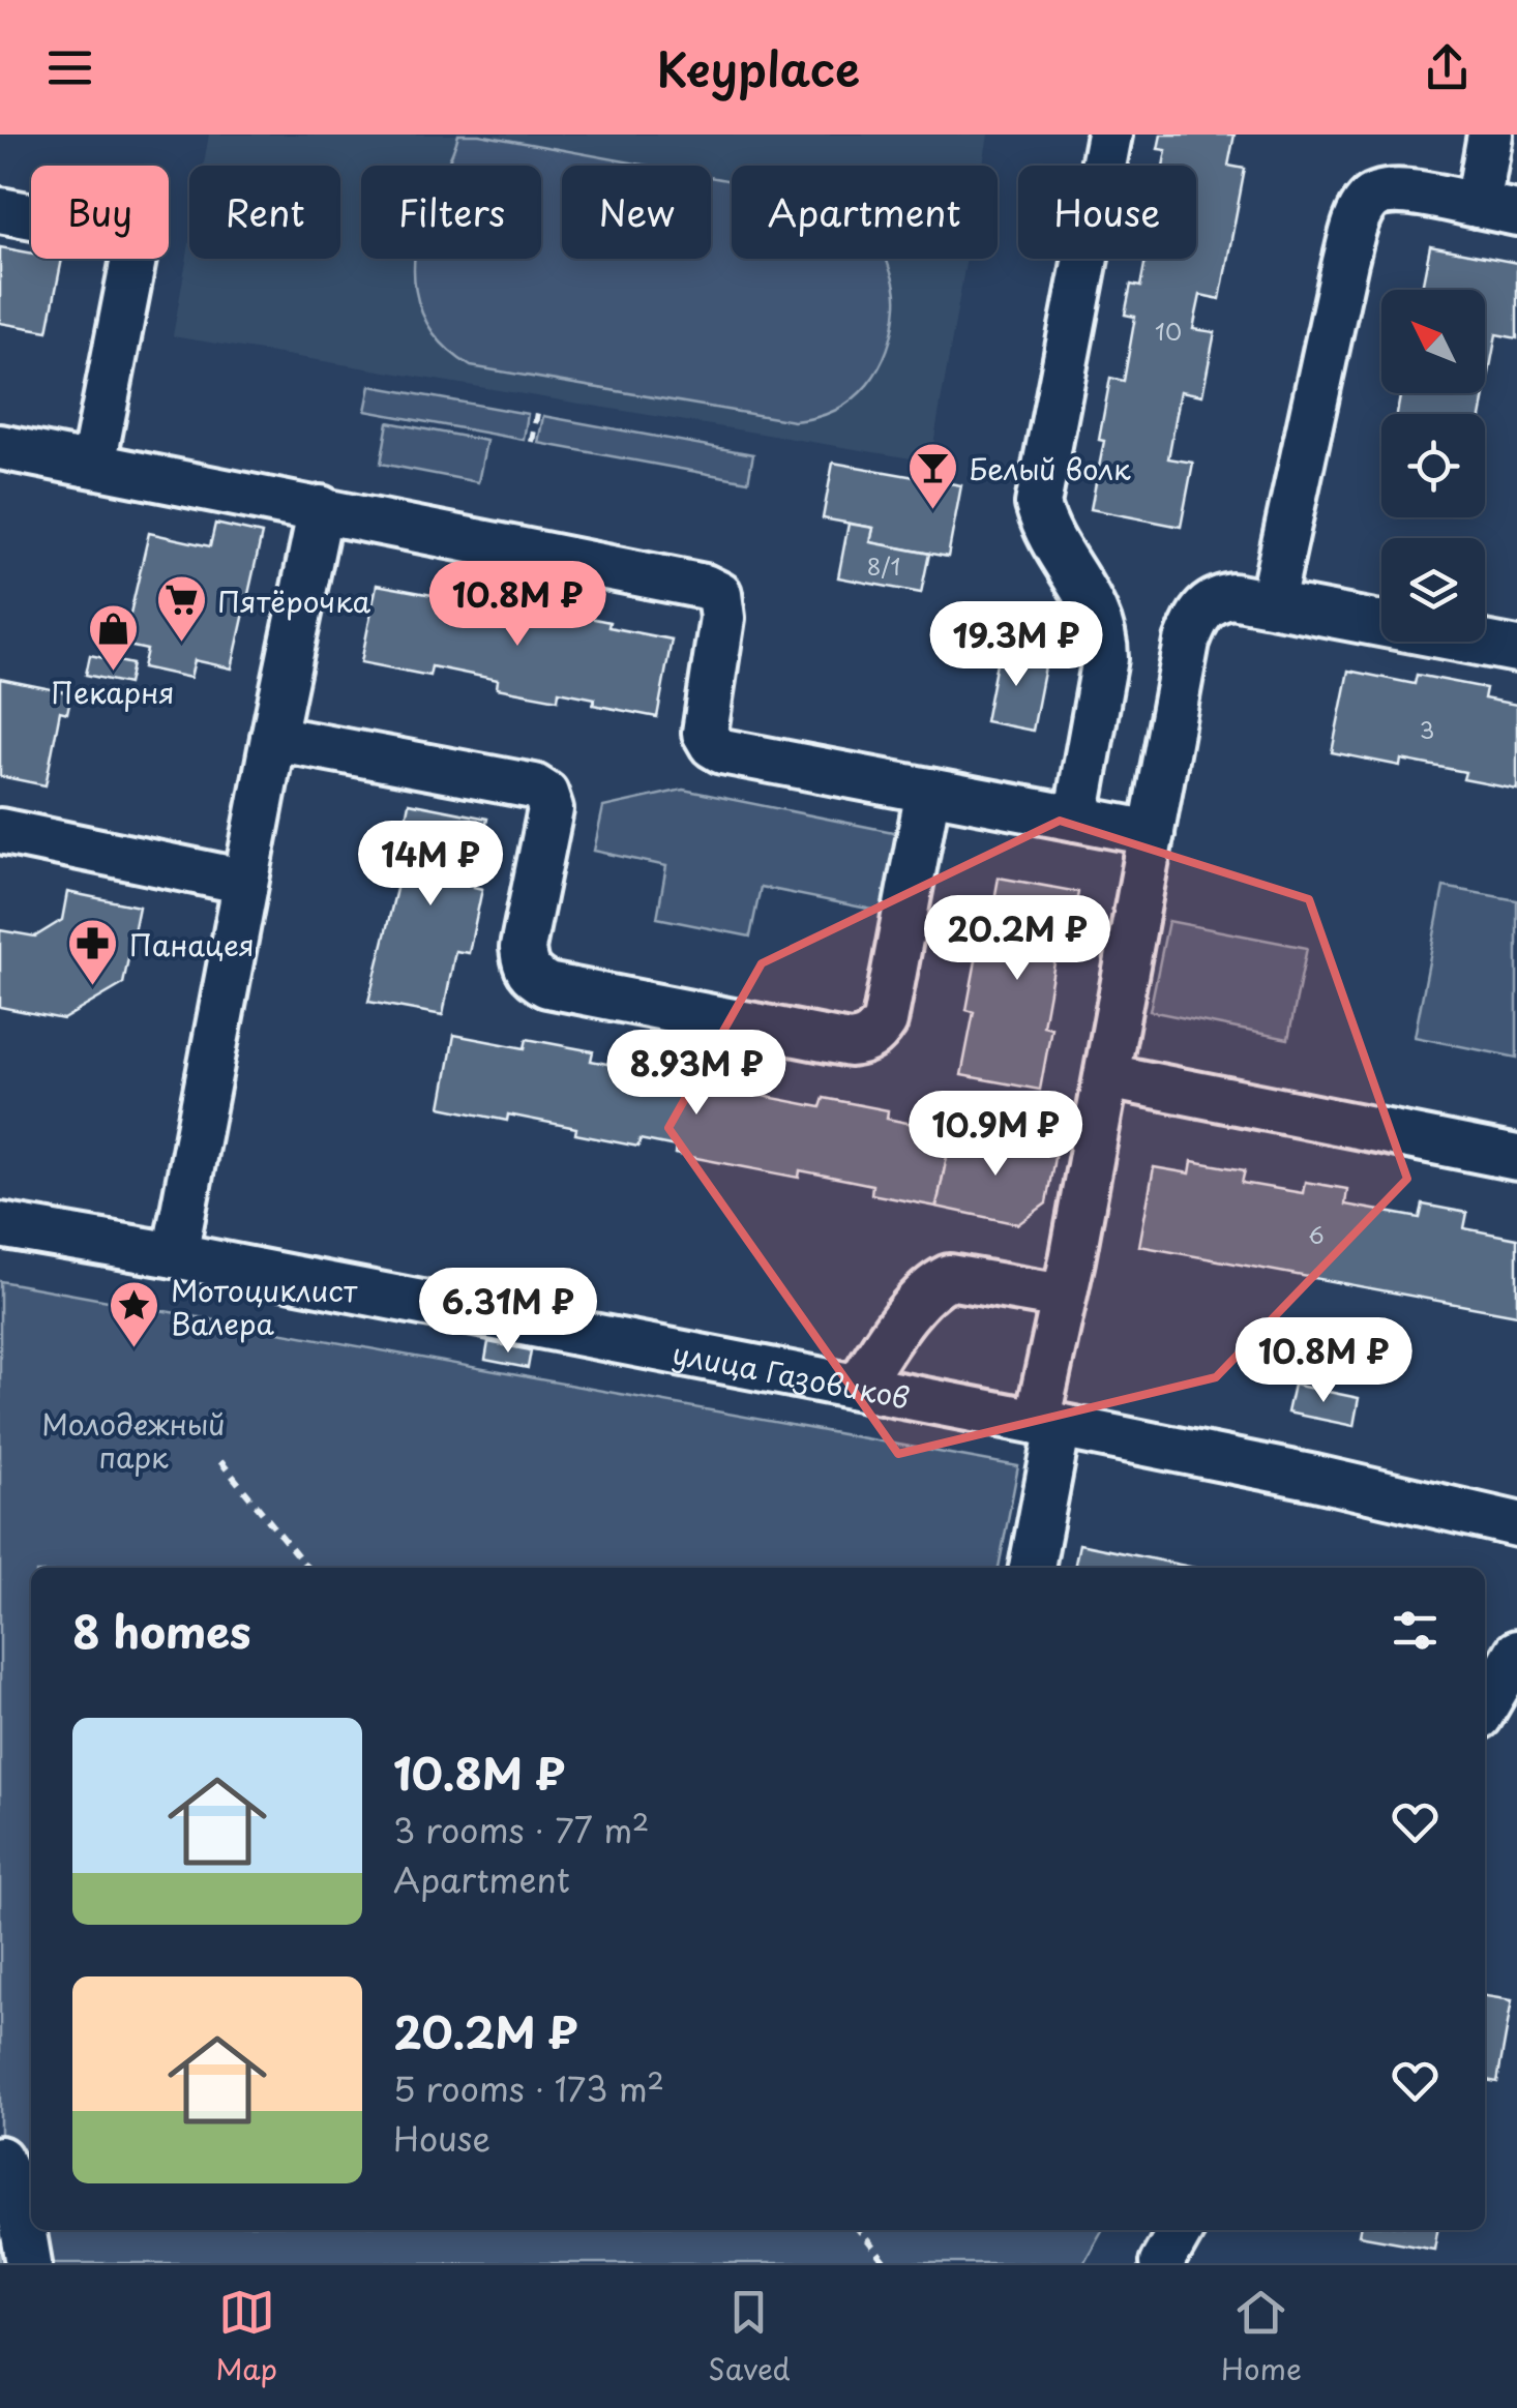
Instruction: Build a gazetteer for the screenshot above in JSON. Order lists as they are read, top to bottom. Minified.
{"streets":{"street":["улица Газовиков"]},"parks":["Молодежный парк"],"places":{"bar":["Белый волк"],"supermarket":["Пятёрочка"],"shop":["Пекарня"],"pharmacy":["Панацея"],"place":["Мотоциклист Валера"]},"house_numbers":["10","8/1","3","6"],"north":"top left","page":{"header":"Keyplace","chip":["Buy","Rent","Filters","New","Apartment","House"],"price":["10.8M ₽","19.3M ₽","14M ₽","20.2M ₽","8.93M ₽","10.9M ₽","6.31M ₽","10.8M ₽"],"heading":"8 homes","list":[{"name":"10.8M ₽","note":"3 rooms · 77 m² · Apartment"},{"name":"20.2M ₽","note":"5 rooms · 173 m² · House"}],"tabs":["Map","Saved","Home"]}}
